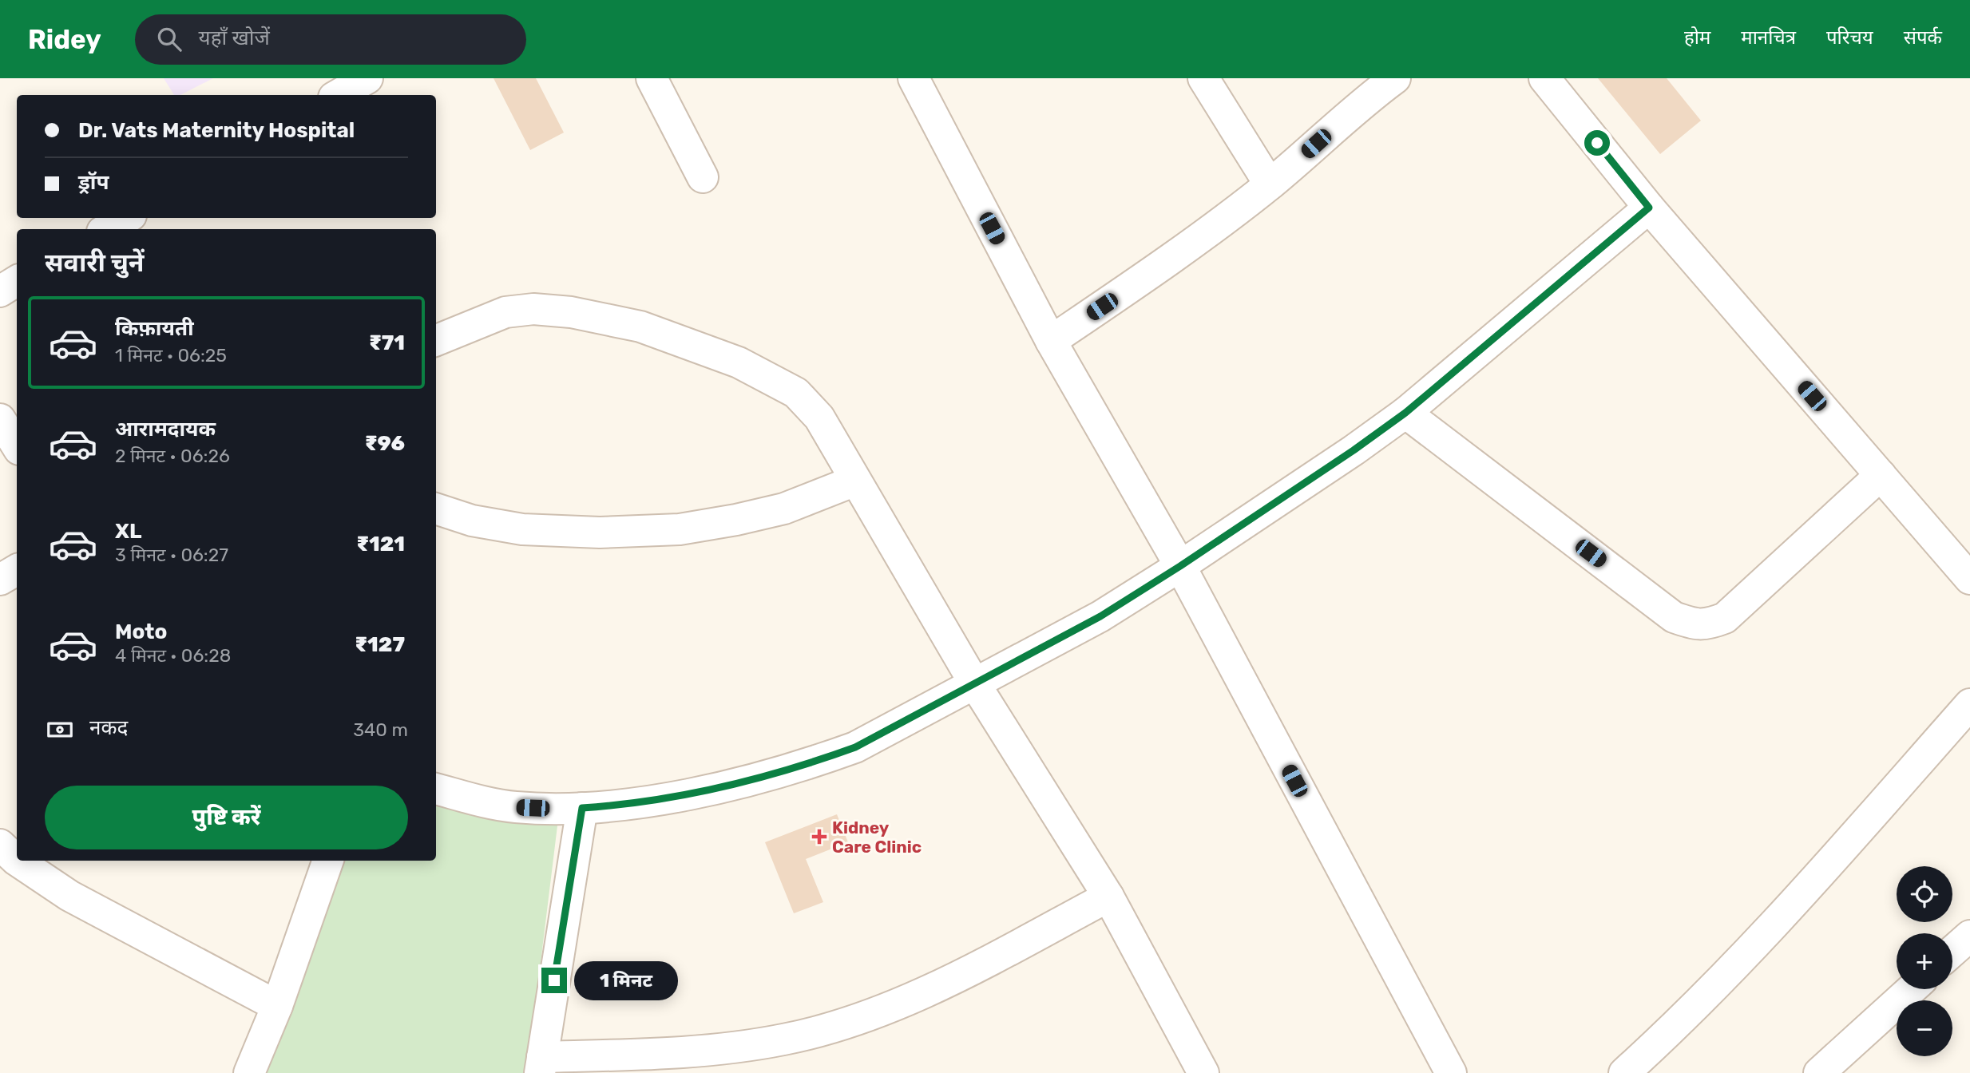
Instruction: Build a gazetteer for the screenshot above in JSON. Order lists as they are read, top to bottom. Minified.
{"places":{"health":["Kidney Care Clinic"]},"page":{"header":"Ridey","search":"यहाँ खोजें","nav":["होम","मानचित्र","परिचय","संपर्क"],"banner":["Dr. Vats Maternity Hospital","ड्रॉप"],"heading":"सवारी चुनें","list":[{"name":"किफ़ायती","note":"1 मिनट · 06:25","value":"₹71"},{"name":"आरामदायक","note":"2 मिनट · 06:26","value":"₹96"},{"name":"XL","note":"3 मिनट · 06:27","value":"₹121"},{"name":"Moto","note":"4 मिनट · 06:28","value":"₹127"}],"pay":["नकद","340 m"],"buttons":"पुष्टि करें","map_buttons":["+","−"],"bubble":"1 मिनट"}}
